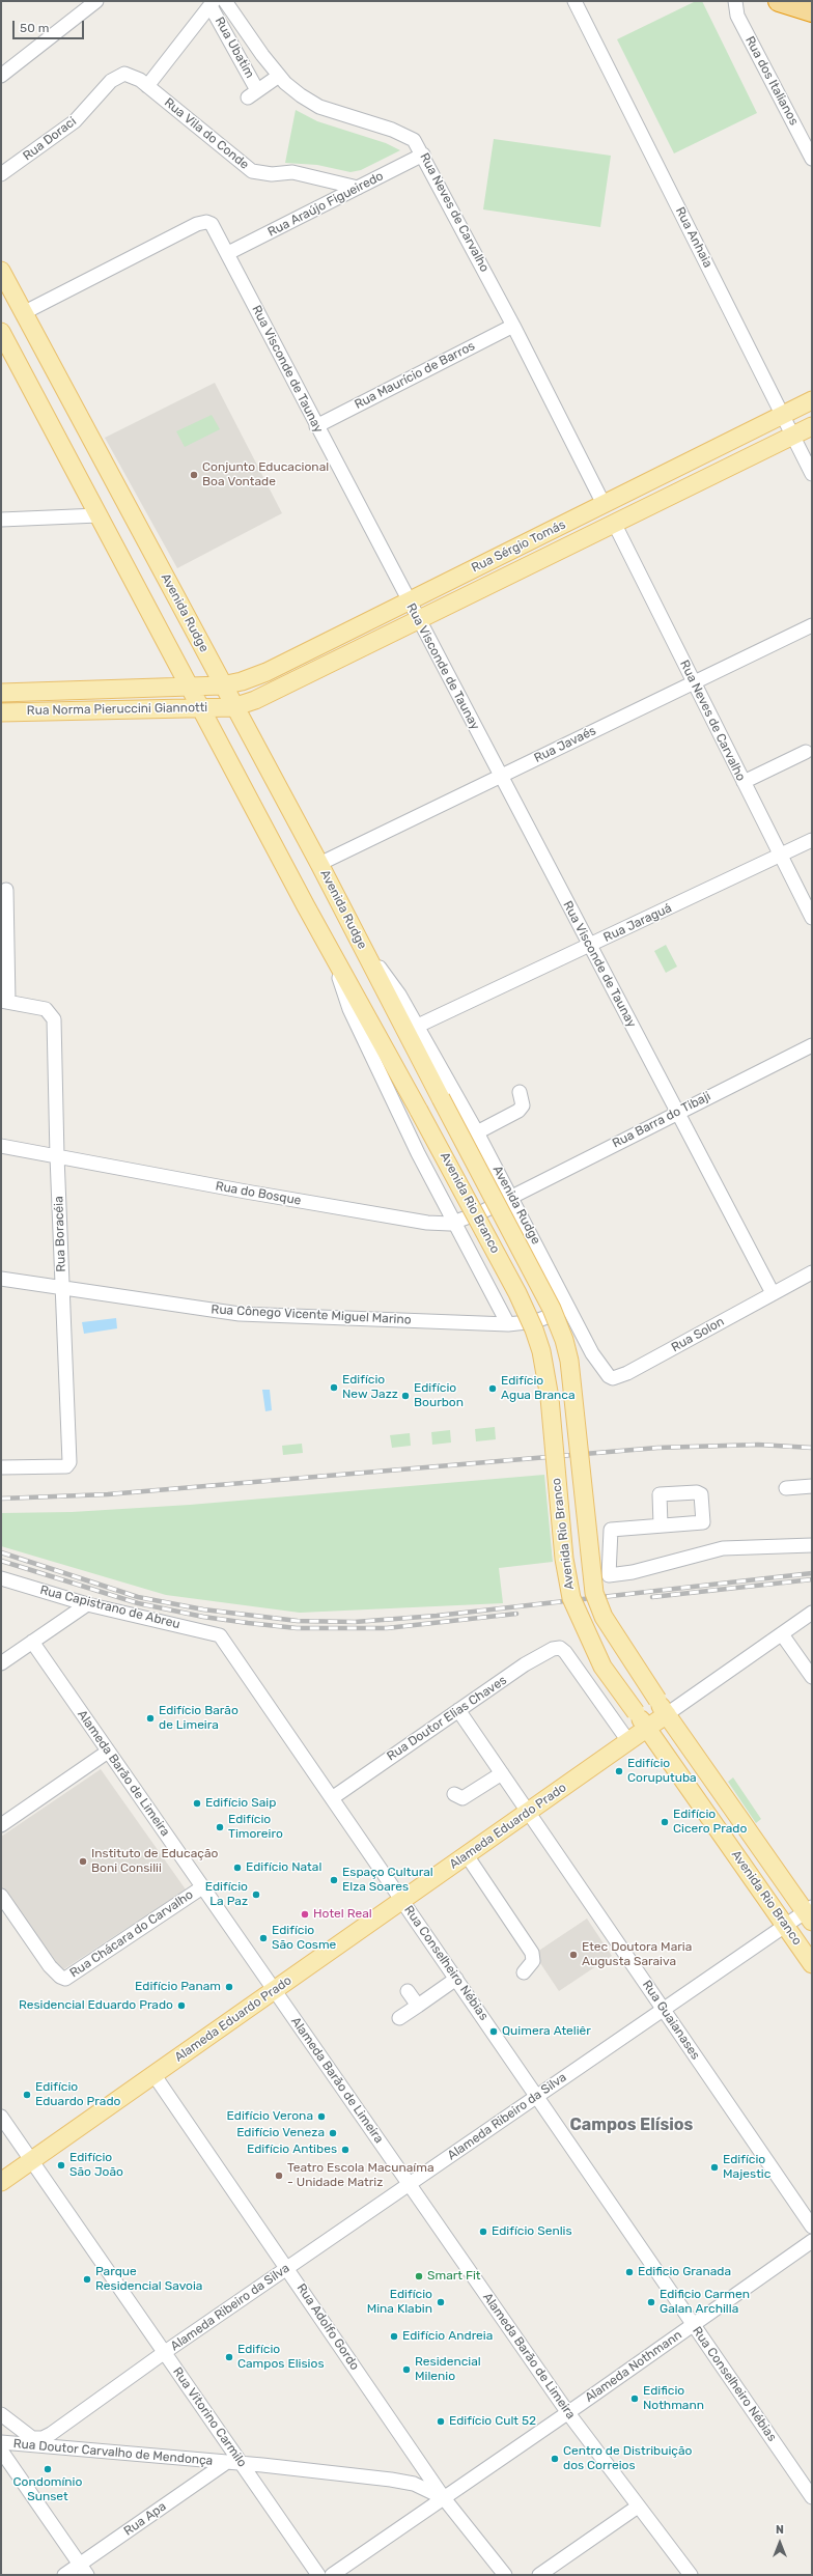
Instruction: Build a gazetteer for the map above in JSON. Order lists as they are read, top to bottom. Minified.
{"streets":{"main road":["Rua Sérgio Tomás","Avenida Rudge","Rua Norma Pieruccini Giannotti","Avenida Rio Branco","Alameda Eduardo Prado"],"street":["Rua Ubatim","Rua dos Italianos","Rua Vila do Conde","Rua Doraci","Rua Araújo Figueiredo","Rua Neves de Carvalho","Rua Anhaia","Rua Visconde de Taunay","Rua Maurício de Barros","Rua Javaés","Rua Jaraguá","Rua Barra do Tibaji","Rua do Bosque","Rua Boracéia","Rua Cônego Vicente Miguel Marino","Rua Solon","Rua Capistrano de Abreu","Rua Doutor Elias Chaves","Alameda Barão de Limeira","Rua Chácara do Carvalho","Rua Conselheiro Nébias","Rua Guaianases","Alameda Ribeiro da Silva","Rua Adolfo Gordo","Alameda Nothmann","Rua Vitorino Carmilo","Rua Doutor Carvalho de Mendonça","Rua Apa"]},"crossings":[["Rua Ubatim","Rua Neves de Carvalho"],["Rua Vila do Conde","Rua Doraci"],["Rua Vila do Conde","Rua Araújo Figueiredo"],["Rua Araújo Figueiredo","Rua Neves de Carvalho"],["Rua Araújo Figueiredo","Rua Visconde de Taunay"],["Rua Neves de Carvalho","Rua Maurício de Barros"],["Rua Neves de Carvalho","Rua Sérgio Tomás"],["Rua Neves de Carvalho","Rua Javaés"],["Rua Neves de Carvalho","Rua Jaraguá"],["Rua Anhaia","Rua Sérgio Tomás"],["Rua Visconde de Taunay","Rua Maurício de Barros"],["Rua Visconde de Taunay","Rua Sérgio Tomás"],["Rua Visconde de Taunay","Avenida Rudge"],["Rua Visconde de Taunay","Rua Javaés"],["Rua Visconde de Taunay","Rua Jaraguá"],["Rua Visconde de Taunay","Rua Barra do Tibaji"],["Rua Visconde de Taunay","Rua Solon"],["Rua Sérgio Tomás","Avenida Rudge"],["Rua Sérgio Tomás","Rua Norma Pieruccini Giannotti"],["Avenida Rudge","Rua Norma Pieruccini Giannotti"],["Avenida Rudge","Rua Javaés"],["Avenida Rudge","Rua Jaraguá"],["Avenida Rudge","Rua Barra do Tibaji"],["Avenida Rudge","Rua do Bosque"],["Avenida Rudge","Avenida Rio Branco"],["Avenida Rudge","Rua Cônego Vicente Miguel Marino"],["Avenida Rudge","Rua Solon"],["Rua Barra do Tibaji","Rua do Bosque"],["Rua do Bosque","Rua Boracéia"],["Avenida Rio Branco","Alameda Eduardo Prado"],["Avenida Rio Branco","Alameda Ribeiro da Silva"],["Rua Boracéia","Rua Cônego Vicente Miguel Marino"],["Rua Capistrano de Abreu","Rua Conselheiro Nébias"],["Rua Doutor Elias Chaves","Alameda Eduardo Prado"],["Rua Doutor Elias Chaves","Rua Conselheiro Nébias"],["Rua Doutor Elias Chaves","Rua Guaianases"],["Alameda Barão de Limeira","Alameda Eduardo Prado"],["Alameda Barão de Limeira","Rua Chácara do Carvalho"],["Alameda Barão de Limeira","Alameda Ribeiro da Silva"],["Alameda Barão de Limeira","Alameda Nothmann"],["Alameda Eduardo Prado","Rua Conselheiro Nébias"],["Alameda Eduardo Prado","Rua Guaianases"],["Alameda Eduardo Prado","Rua Adolfo Gordo"],["Alameda Eduardo Prado","Rua Vitorino Carmilo"],["Rua Conselheiro Nébias","Alameda Ribeiro da Silva"],["Rua Conselheiro Nébias","Alameda Nothmann"],["Rua Guaianases","Alameda Ribeiro da Silva"],["Alameda Ribeiro da Silva","Rua Adolfo Gordo"],["Alameda Ribeiro da Silva","Rua Vitorino Carmilo"],["Alameda Ribeiro da Silva","Rua Doutor Carvalho de Mendonça"],["Rua Adolfo Gordo","Alameda Nothmann"],["Rua Adolfo Gordo","Rua Doutor Carvalho de Mendonça"],["Alameda Nothmann","Rua Doutor Carvalho de Mendonça"],["Rua Vitorino Carmilo","Rua Doutor Carvalho de Mendonça"],["Rua Doutor Carvalho de Mendonça","Rua Apa"]],"districts":["Campos Elísios"],"places":["Conjunto Educacional Boa Vontade","Edifício New Jazz","Edifício Agua Branca","Edifício Bourbon","Edifício Barão de Limeira","Edifício Coruputuba","Edifício Saip","Edifício Cicero Prado","Edifício Timoreiro","Instituto de Educação Boni Consilii","Edifício Natal","Espaço Cultural Elza Soares","Edifício La Paz","Hotel Real","Edifício São Cosme","Etec Doutora Maria Augusta Saraiva","Edifício Panam","Residencial Eduardo Prado","Quimera Ateliêr","Edifício Eduardo Prado","Edifício Verona","Edifício Veneza","Edifício Antibes","Edifício São João","Edifício Majestic","Teatro Escola Macunaíma - Unidade Matriz","Edifício Senlis","Edificio Granada","Smart Fit","Parque Residencial Savoia","Edifício Mina Klabin","Edificio Carmen Galan Archilla","Edifício Andreia","Edifício Campos Elisios","Residencial Milenio","Edificio Nothmann","Edifício Cult 52","Centro de Distribuição dos Correios","Condomínio Sunset"],"scale_bar":"50 m","north":"top"}
